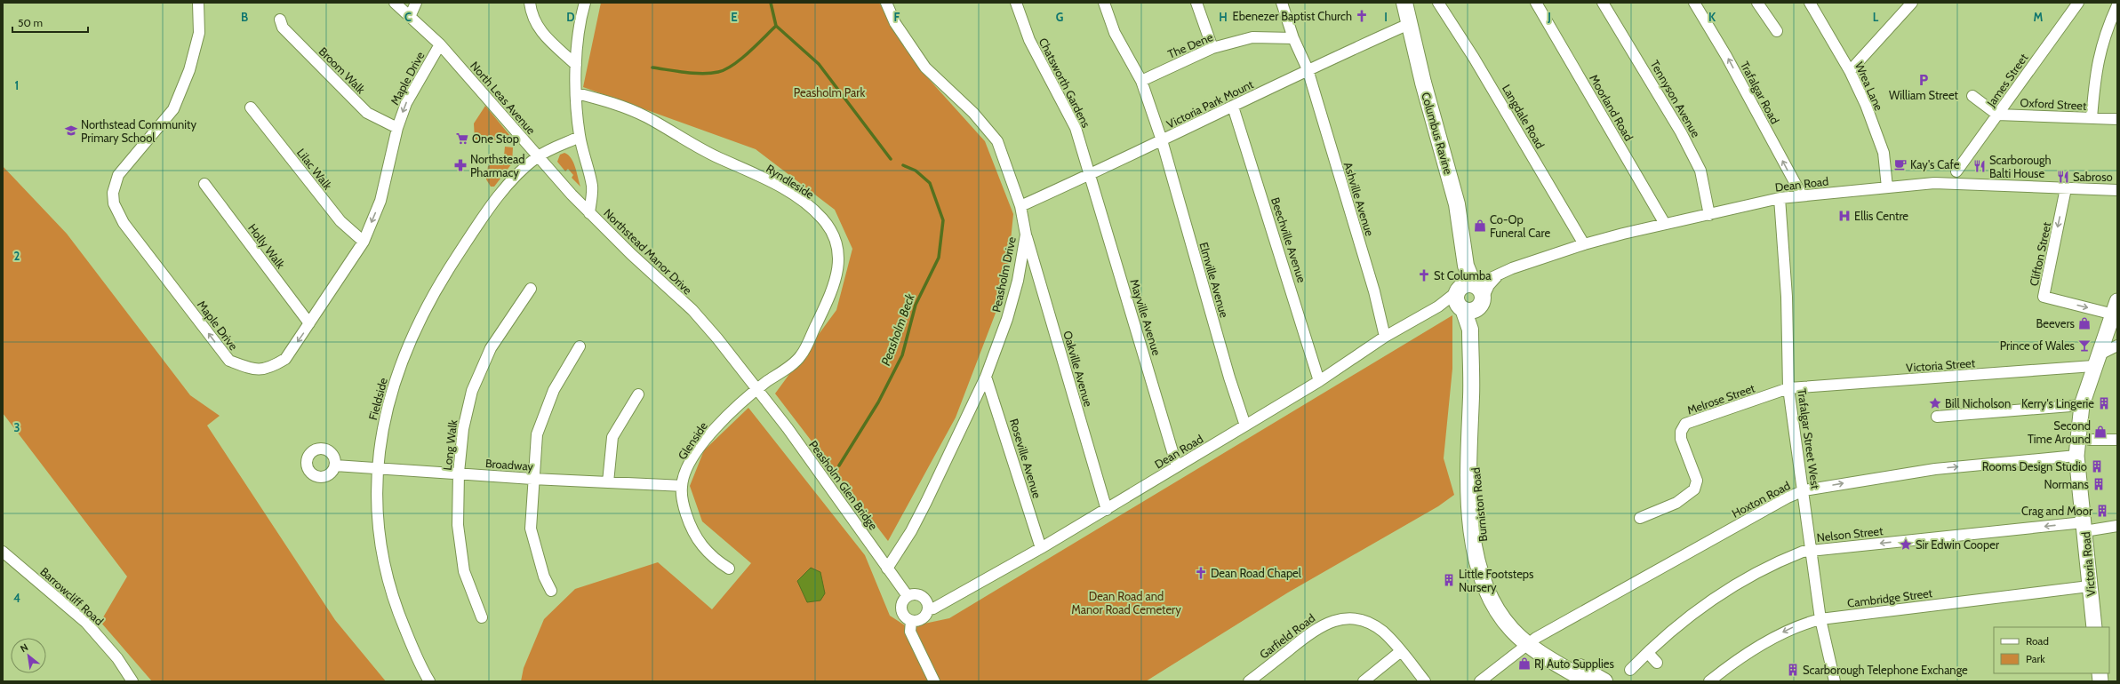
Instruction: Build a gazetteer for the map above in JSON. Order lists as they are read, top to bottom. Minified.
{"streets":{"main road":["Columbus Ravine","Burniston Road","Victoria Road"],"street":["The Dene","Broom Walk","Maple Drive","James Street","Chatsworth Gardens","Wrea Lane","Trafalgar Road","North Leas Avenue","Tennyson Avenue","Victoria Park Mount","Oxford Street","Moorland Road","Langdale Road","Lilac Walk","Ryndleside","Dean Road","Ashville Avenue","Beechville Avenue","Holly Walk","Northstead Manor Drive","Clifton Street","Peasholm Drive","Elmville Avenue","Mayville Avenue","Victoria Street","Oakville Avenue","Fieldside","Melrose Street","Trafalgar Street West","Glenside","Long Walk","Roseville Avenue","Broadway","Peasholm Glen Bridge","Hoxton Road","Nelson Street","Barrowcliff Road","Cambridge Street","Garfield Road"]},"crossings":[["The Dene","Ashville Avenue"],["The Dene","Elmville Avenue"],["Broom Walk","Maple Drive"],["Maple Drive","North Leas Avenue"],["Maple Drive","Lilac Walk"],["Maple Drive","Holly Walk"],["James Street","Oxford Street"],["Chatsworth Gardens","Victoria Park Mount"],["Chatsworth Gardens","Mayville Avenue"],["Wrea Lane","Dean Road"],["Trafalgar Road","Dean Road"],["North Leas Avenue","Northstead Manor Drive"],["North Leas Avenue","Fieldside"],["Tennyson Avenue","Dean Road"],["Victoria Park Mount","Columbus Ravine"],["Victoria Park Mount","Ashville Avenue"],["Victoria Park Mount","Beechville Avenue"],["Victoria Park Mount","Peasholm Drive"],["Victoria Park Mount","Elmville Avenue"],["Victoria Park Mount","Mayville Avenue"],["Moorland Road","Dean Road"],["Langdale Road","Dean Road"],["Columbus Ravine","Dean Road"],["Columbus Ravine","Burniston Road"],["Ryndleside","Northstead Manor Drive"],["Ryndleside","Glenside"],["Ryndleside","Peasholm Glen Bridge"],["Dean Road","Ashville Avenue"],["Dean Road","Beechville Avenue"],["Dean Road","Clifton Street"],["Dean Road","Elmville Avenue"],["Dean Road","Mayville Avenue"],["Dean Road","Oakville Avenue"],["Dean Road","Trafalgar Street West"],["Dean Road","Roseville Avenue"],["Dean Road","Peasholm Glen Bridge"],["Dean Road","Burniston Road"],["Northstead Manor Drive","Fieldside"],["Northstead Manor Drive","Glenside"],["Northstead Manor Drive","Peasholm Glen Bridge"],["Clifton Street","Victoria Road"],["Peasholm Drive","Oakville Avenue"],["Peasholm Drive","Roseville Avenue"],["Peasholm Drive","Peasholm Glen Bridge"],["Victoria Street","Melrose Street"],["Victoria Street","Trafalgar Street West"],["Victoria Street","Victoria Road"],["Fieldside","Broadway"],["Melrose Street","Trafalgar Street West"],["Trafalgar Street West","Hoxton Road"],["Trafalgar Street West","Nelson Street"],["Trafalgar Street West","Cambridge Street"],["Glenside","Broadway"],["Glenside","Peasholm Glen Bridge"],["Long Walk","Broadway"],["Hoxton Road","Burniston Road"],["Hoxton Road","Victoria Road"],["Nelson Street","Victoria Road"],["Victoria Road","Cambridge Street"]],"one_way":["Trafalgar Road","Nelson Street"],"water":["Peasholm Beck"],"parks":["Peasholm Park","Dean Road and Manor Road Cemetery"],"places":{"church":["Ebenezer Baptist Church","St Columba","Dean Road Chapel"],"parking":["William Street"],"school or university":["Northstead Community Primary School"],"supermarket":["One Stop"],"cafe":["Kay's Cafe"],"pharmacy":["Northstead Pharmacy"],"restaurant":["Scarborough Balti House","Sabroso"],"hospital":["Ellis Centre"],"shop":["Co-Op Funeral Care","Beevers","Second Time Around","RJ Auto Supplies"],"bar":["Prince of Wales"],"place":["Bill Nicholson","Sir Edwin Cooper"],"building":["Kerry's Lingerie","Rooms Design Studio","Normans","Crag and Moor","Little Footsteps Nursery","Scarborough Telephone Exchange"]},"legend":["Road","Park"],"scale_bar":"50 m","north":"top left","grid":{"columns":["B","C","D","E","F","G","H","I","J","K","L","M"],"rows":["1","2","3","4"]}}
